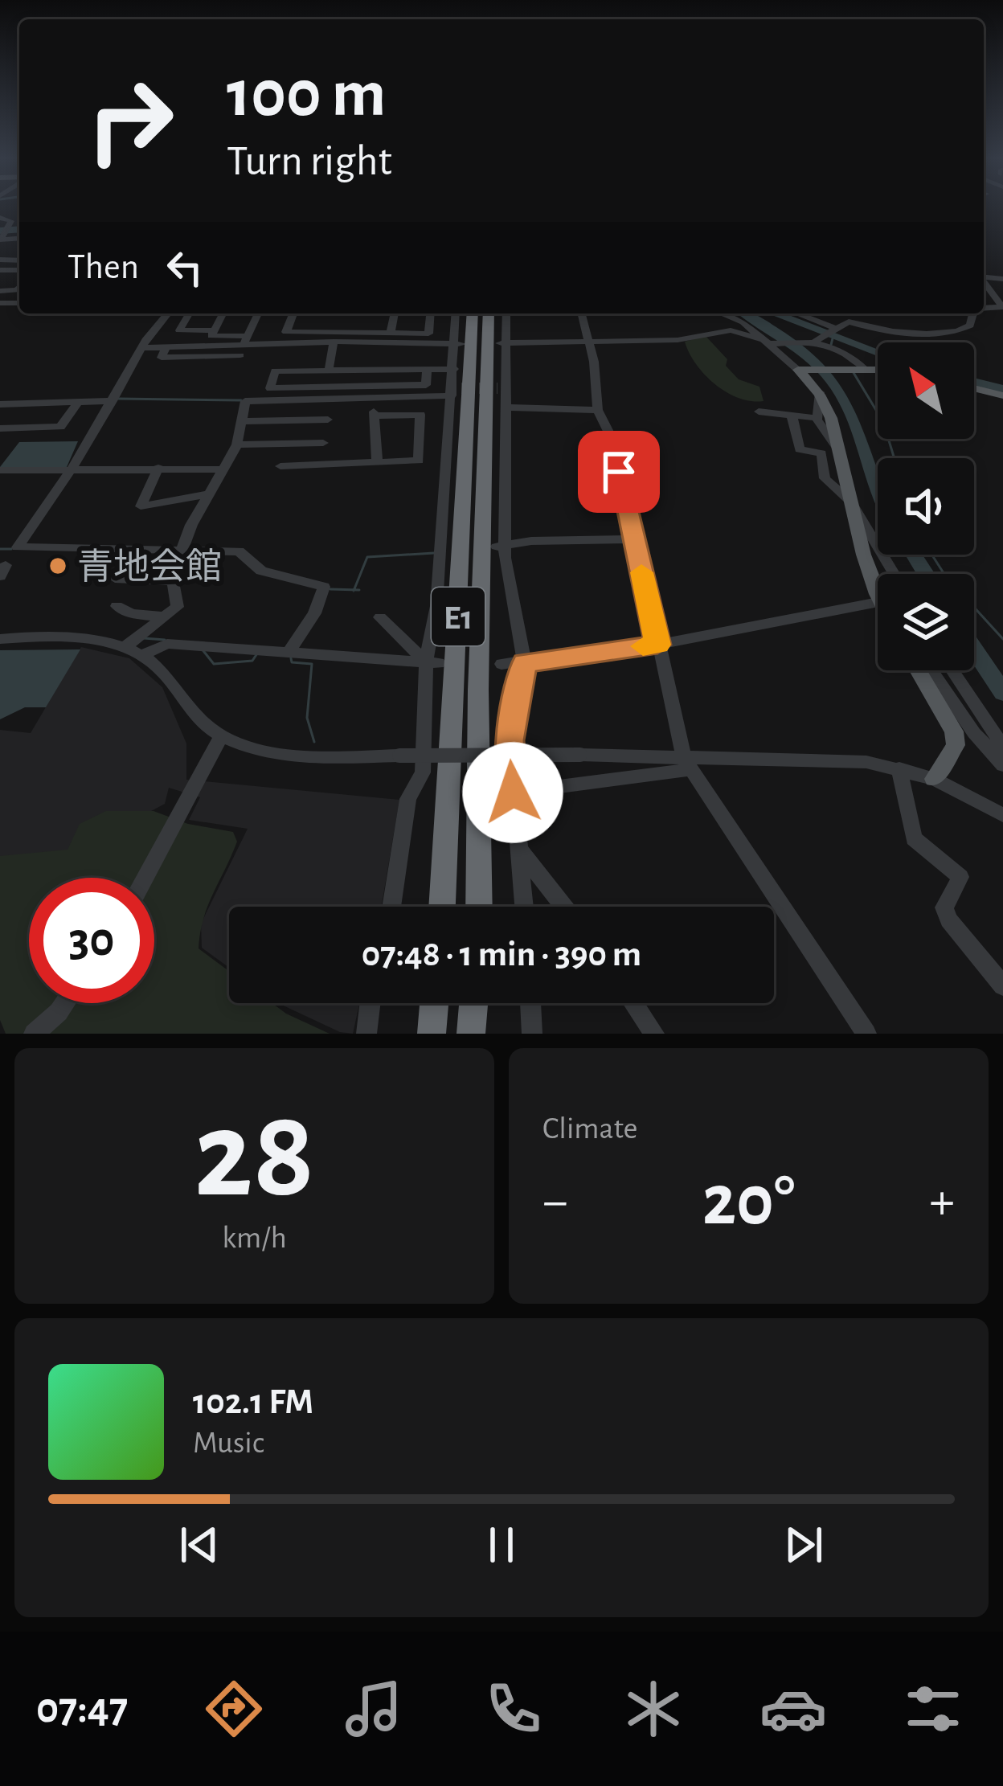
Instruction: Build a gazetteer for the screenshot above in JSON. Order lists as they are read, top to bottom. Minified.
{"streets":{"highway":["E1"]},"places":["青地会館"],"north":"top left","page":{"turn":["100 m","Turn right"],"then":"Then","limit":"30","trip":"07:48 · 1 min · 390 m","tile":[["28","km/h"],"Climate"],"heat":["−","20°","+"],"song":["102.1 FM","Music"],"tabs":"07:47"}}
